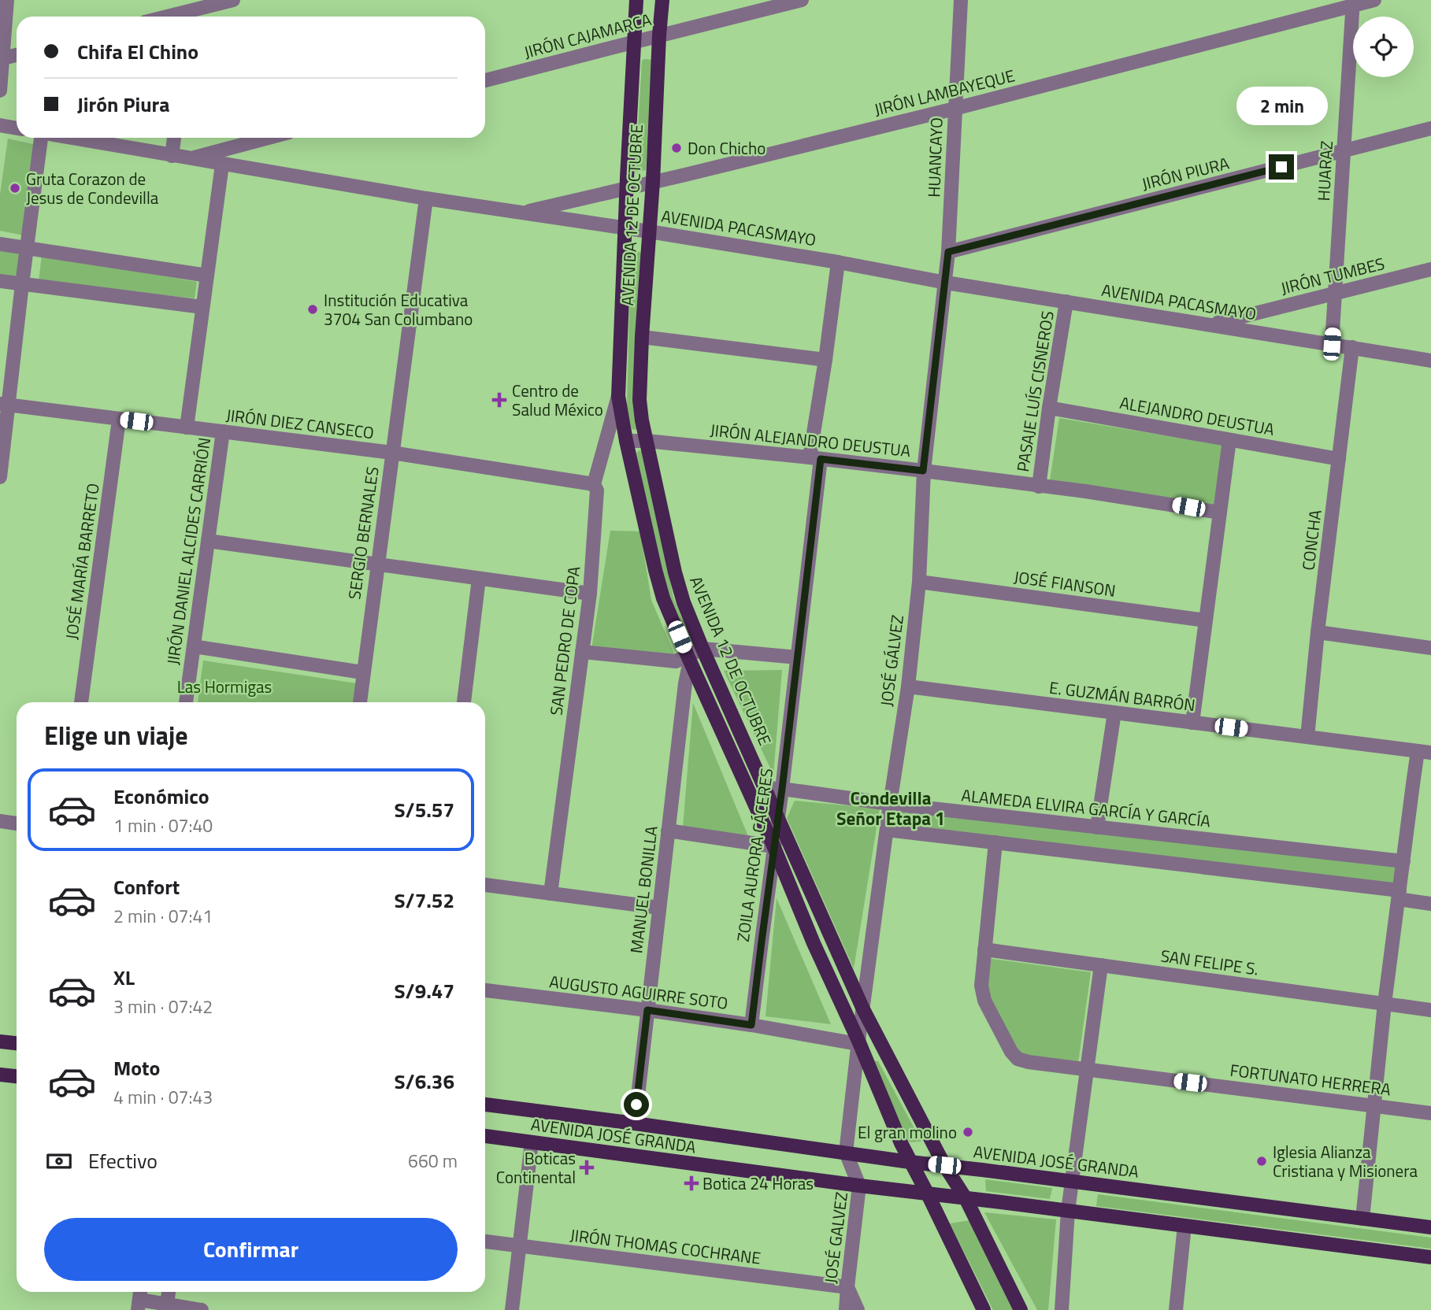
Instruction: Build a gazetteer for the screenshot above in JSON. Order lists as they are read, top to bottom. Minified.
{"streets":{"main road":["AVENIDA 12 DE OCTUBRE","AVENIDA JOSÉ GRANDA"],"street":["JIRÓN CAJAMARCA","JIRÓN LAMBAYEQUE","HUANCAYO","HUARAZ","JIRÓN PIURA","AVENIDA PACASMAYO","JIRÓN TUMBES","PASAJE LUÍS CISNEROS","ALEJANDRO DEUSTUA","JIRÓN DIEZ CANSECO","JIRÓN ALEJANDRO DEUSTUA","SERGIO BERNALES","CONCHA","JIRÓN DANIEL ALCIDES CARRIÓN","JOSÉ MARÍA BARRETO","JOSÉ FIANSON","SAN PEDRO DE COPA","JOSÉ GÁLVEZ","E. GUZMÁN BARRÓN","ALAMEDA ELVIRA GARCÍA Y GARCÍA","ZOILA AURORA CÁCERES","MANUEL BONILLA","SAN FELIPE S.","AUGUSTO AGUIRRE SOTO","FORTUNATO HERRERA","JOSÉ GALVEZ","JIRÓN THOMAS COCHRANE"]},"crossings":[["JIRÓN CAJAMARCA","AVENIDA 12 DE OCTUBRE"],["JIRÓN LAMBAYEQUE","HUANCAYO"],["JIRÓN LAMBAYEQUE","HUARAZ"],["JIRÓN LAMBAYEQUE","AVENIDA 12 DE OCTUBRE"],["JIRÓN LAMBAYEQUE","AVENIDA PACASMAYO"],["HUANCAYO","JIRÓN PIURA"],["HUANCAYO","AVENIDA PACASMAYO"],["HUANCAYO","JOSÉ GÁLVEZ"],["HUARAZ","JIRÓN PIURA"],["HUARAZ","AVENIDA PACASMAYO"],["HUARAZ","JIRÓN TUMBES"],["AVENIDA 12 DE OCTUBRE","AVENIDA PACASMAYO"],["AVENIDA 12 DE OCTUBRE","JIRÓN ALEJANDRO DEUSTUA"],["AVENIDA 12 DE OCTUBRE","SAN PEDRO DE COPA"],["AVENIDA 12 DE OCTUBRE","JOSÉ GÁLVEZ"],["AVENIDA 12 DE OCTUBRE","ALAMEDA ELVIRA GARCÍA Y GARCÍA"],["AVENIDA 12 DE OCTUBRE","ZOILA AURORA CÁCERES"],["AVENIDA 12 DE OCTUBRE","MANUEL BONILLA"],["AVENIDA 12 DE OCTUBRE","AUGUSTO AGUIRRE SOTO"],["AVENIDA 12 DE OCTUBRE","AVENIDA JOSÉ GRANDA"],["AVENIDA 12 DE OCTUBRE","JOSÉ GALVEZ"],["AVENIDA PACASMAYO","JIRÓN TUMBES"],["AVENIDA PACASMAYO","PASAJE LUÍS CISNEROS"],["AVENIDA PACASMAYO","SERGIO BERNALES"],["AVENIDA PACASMAYO","CONCHA"],["AVENIDA PACASMAYO","JOSÉ GÁLVEZ"],["AVENIDA PACASMAYO","ZOILA AURORA CÁCERES"],["PASAJE LUÍS CISNEROS","ALEJANDRO DEUSTUA"],["PASAJE LUÍS CISNEROS","JIRÓN ALEJANDRO DEUSTUA"],["ALEJANDRO DEUSTUA","CONCHA"],["JIRÓN DIEZ CANSECO","SERGIO BERNALES"],["JIRÓN DIEZ CANSECO","JIRÓN DANIEL ALCIDES CARRIÓN"],["JIRÓN DIEZ CANSECO","JOSÉ MARÍA BARRETO"],["JIRÓN DIEZ CANSECO","SAN PEDRO DE COPA"],["JIRÓN ALEJANDRO DEUSTUA","JOSÉ GÁLVEZ"],["JIRÓN ALEJANDRO DEUSTUA","ZOILA AURORA CÁCERES"],["CONCHA","E. GUZMÁN BARRÓN"],["JOSÉ FIANSON","JOSÉ GÁLVEZ"],["JOSÉ GÁLVEZ","E. GUZMÁN BARRÓN"],["JOSÉ GÁLVEZ","ALAMEDA ELVIRA GARCÍA Y GARCÍA"],["JOSÉ GÁLVEZ","AUGUSTO AGUIRRE SOTO"],["JOSÉ GÁLVEZ","JOSÉ GALVEZ"],["ALAMEDA ELVIRA GARCÍA Y GARCÍA","ZOILA AURORA CÁCERES"],["ZOILA AURORA CÁCERES","AUGUSTO AGUIRRE SOTO"],["MANUEL BONILLA","AUGUSTO AGUIRRE SOTO"],["MANUEL BONILLA","AVENIDA JOSÉ GRANDA"],["SAN FELIPE S.","FORTUNATO HERRERA"],["AUGUSTO AGUIRRE SOTO","JOSÉ GALVEZ"],["AVENIDA JOSÉ GRANDA","JOSÉ GALVEZ"],["JOSÉ GALVEZ","JIRÓN THOMAS COCHRANE"]],"districts":["Condevilla Señor Etapa 1"],"parks":["Las Hormigas"],"places":{"other":["Don Chicho","Gruta Corazon de Jesus de Condevilla","Institución Educativa 3704 San Columbano","El gran molino","Iglesia Alianza Cristiana y Misionera"],"health":["Centro de Salud México","Boticas Continental","Botica 24 Horas"]},"page":{"banner":["Chifa El Chino","Jirón Piura"],"bubble":"2 min","heading":"Elige un viaje","list":[{"name":"Económico","note":"1 min · 07:40","value":"S/5.57"},{"name":"Confort","note":"2 min · 07:41","value":"S/7.52"},{"name":"XL","note":"3 min · 07:42","value":"S/9.47"},{"name":"Moto","note":"4 min · 07:43","value":"S/6.36"}],"pay":["Efectivo","660 m"],"buttons":"Confirmar"}}
